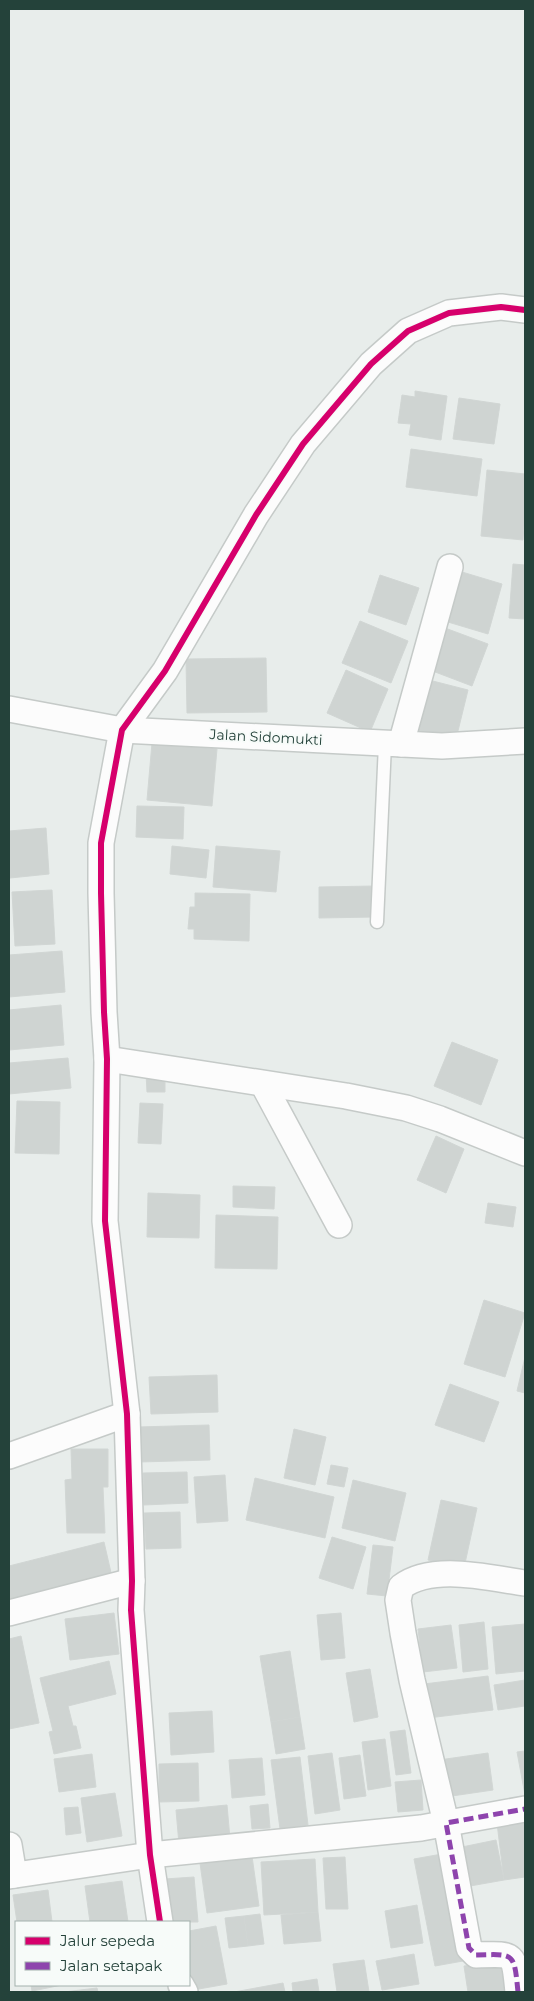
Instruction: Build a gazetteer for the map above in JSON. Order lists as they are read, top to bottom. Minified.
{"streets":{"street":["Jalan Sidomukti"]},"legend":["Jalur sepeda","Jalan setapak"]}
